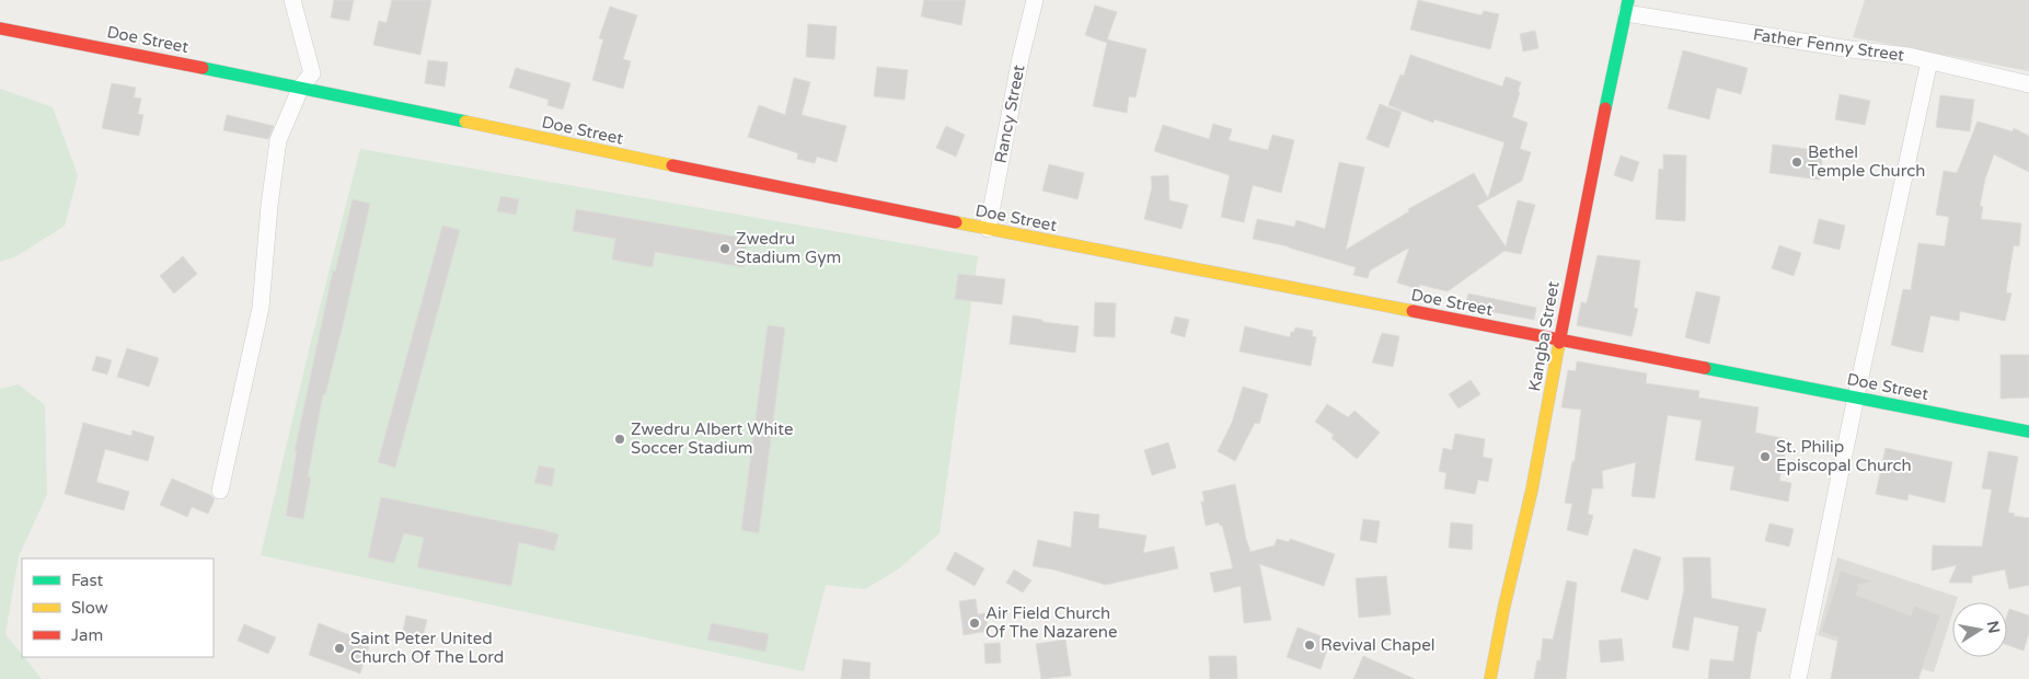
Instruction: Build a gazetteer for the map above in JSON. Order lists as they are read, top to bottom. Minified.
{"streets":{"street":["Doe Street","Father Fenny Street","Rancy Street","Kangba Street"]},"crossings":[["Doe Street","Rancy Street"],["Doe Street","Kangba Street"],["Father Fenny Street","Kangba Street"]],"places":["Bethel Temple Church","Zwedru Stadium Gym","Zwedru Albert White Soccer Stadium","St. Philip Episcopal Church","Air Field Church Of The Nazarene","Revival Chapel","Saint Peter United Church Of The Lord"],"legend":["Fast","Slow","Jam"],"north":"right"}
